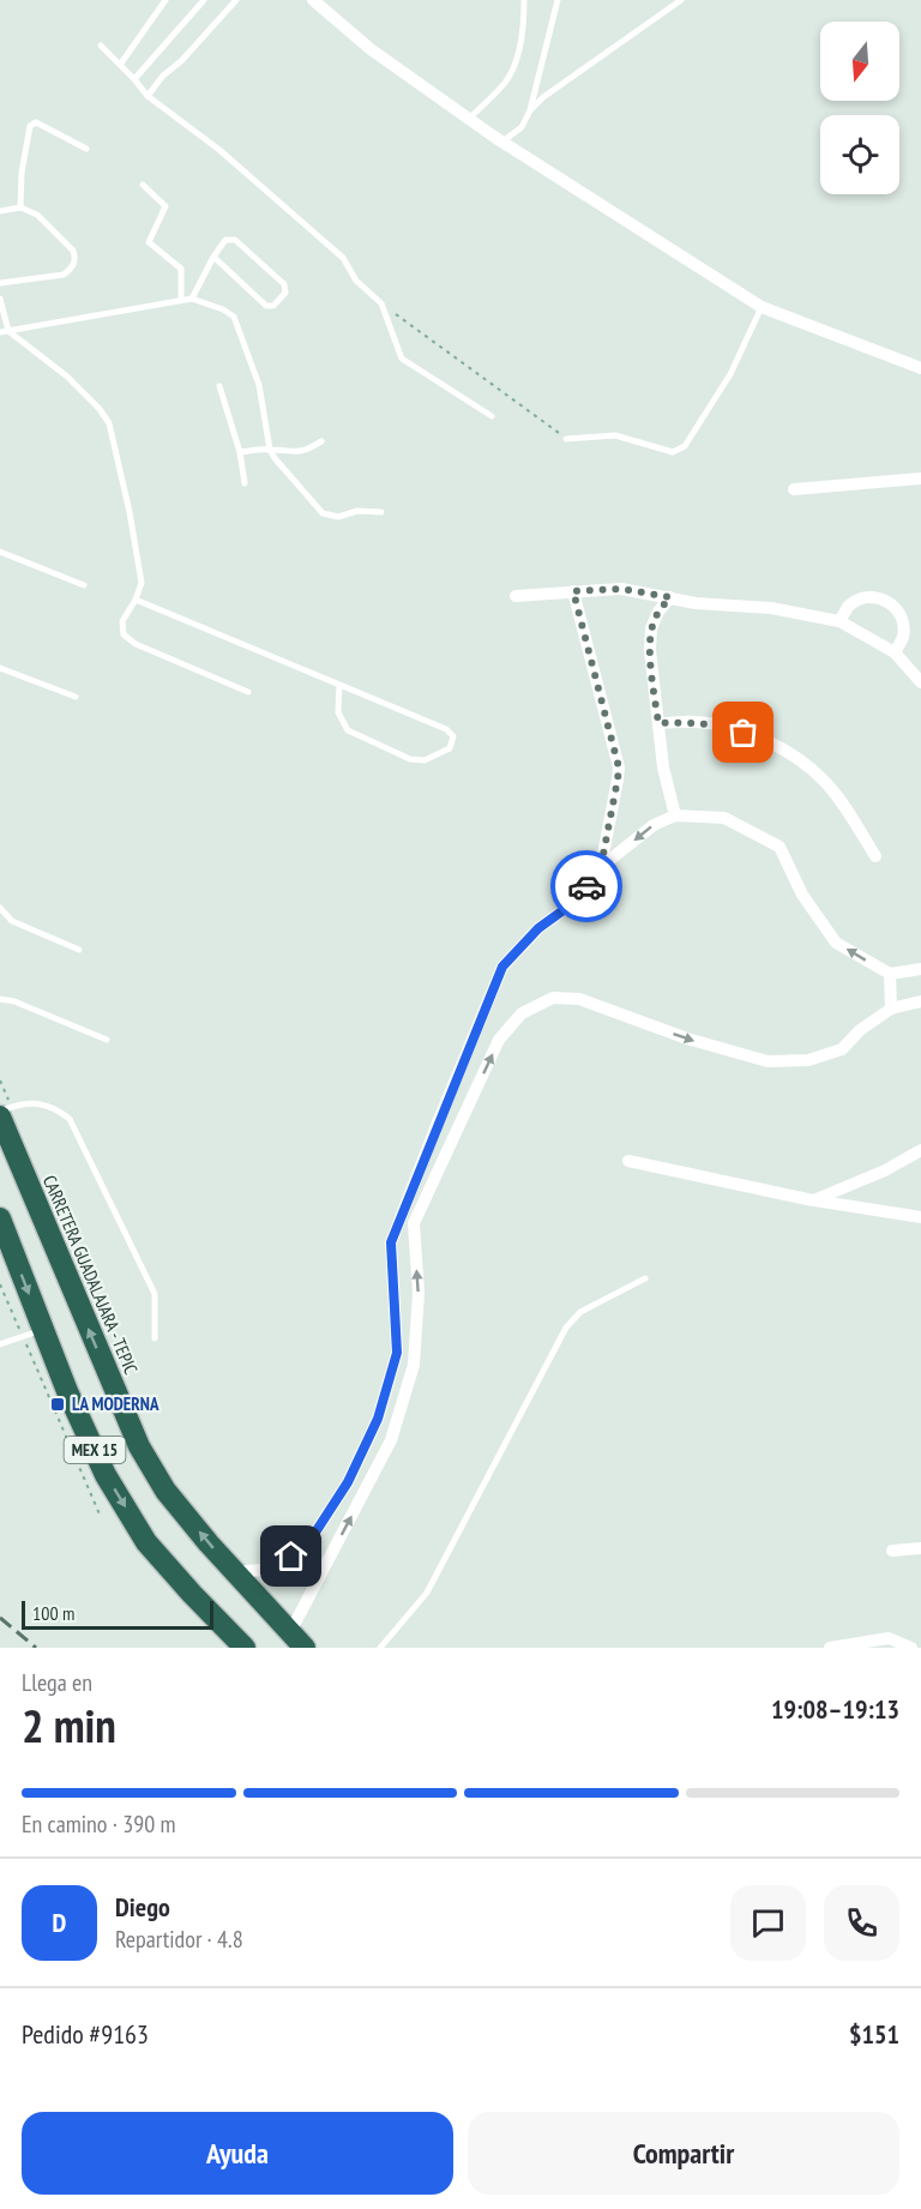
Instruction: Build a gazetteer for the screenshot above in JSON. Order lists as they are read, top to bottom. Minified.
{"streets":{"highway":["CARRETERA GUADALAJARA - TEPIC","MEX 15"]},"places":{"transit":["LA MODERNA"]},"scale_bar":"100 m","north":"bottom","page":{"scale":"100 m","heading":["2 min","Llega en","19:08–19:13"],"panel":["Diego","Repartidor · 4.8","Pedido #9163","$151"],"bar":"En camino · 390 m","round":"D","buttons":["Ayuda","Compartir"]}}
